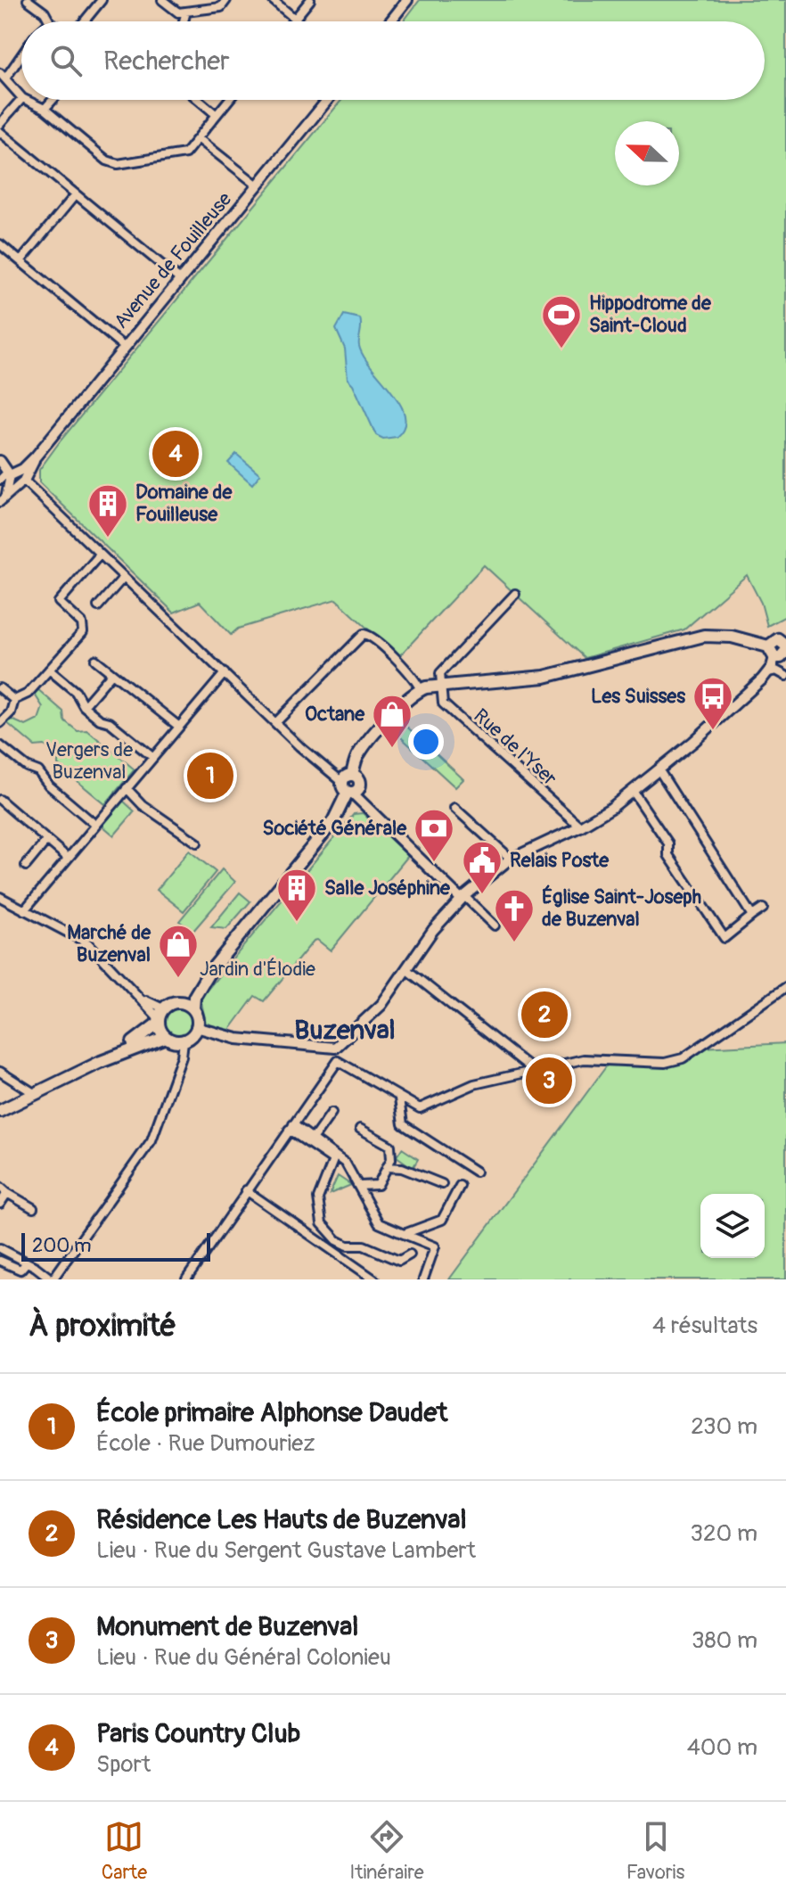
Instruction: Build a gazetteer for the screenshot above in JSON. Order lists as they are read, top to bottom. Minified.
{"streets":{"street":["Avenue de Fouilleuse","Rue de l'Yser"]},"districts":["Buzenval"],"parks":["Vergers de Buzenval","Jardin d'Élodie"],"places":{"sports":["Hippodrome de Saint-Cloud"],"building":["Domaine de Fouilleuse","Salle Joséphine"],"bus stop":["Les Suisses"],"shop":["Octane","Marché de Buzenval"],"bank":["Société Générale"],"public building":["Relais Poste"],"church":["Église Saint-Joseph de Buzenval"]},"scale_bar":"200 m","north":"left","page":{"search":"Rechercher","pins":["4","1","2","3"],"scale":"200 m","heading":["À proximité","4 résultats"],"list":[{"mark":"1","name":"École primaire Alphonse Daudet","note":"École · Rue Dumouriez","value":"230 m"},{"mark":"2","name":"Résidence Les Hauts de Buzenval","note":"Lieu · Rue du Sergent Gustave Lambert","value":"320 m"},{"mark":"3","name":"Monument de Buzenval","note":"Lieu · Rue du Général Colonieu","value":"380 m"},{"mark":"4","name":"Paris Country Club","note":"Sport","value":"400 m"}],"nav":["Carte","Itinéraire","Favoris"]}}
